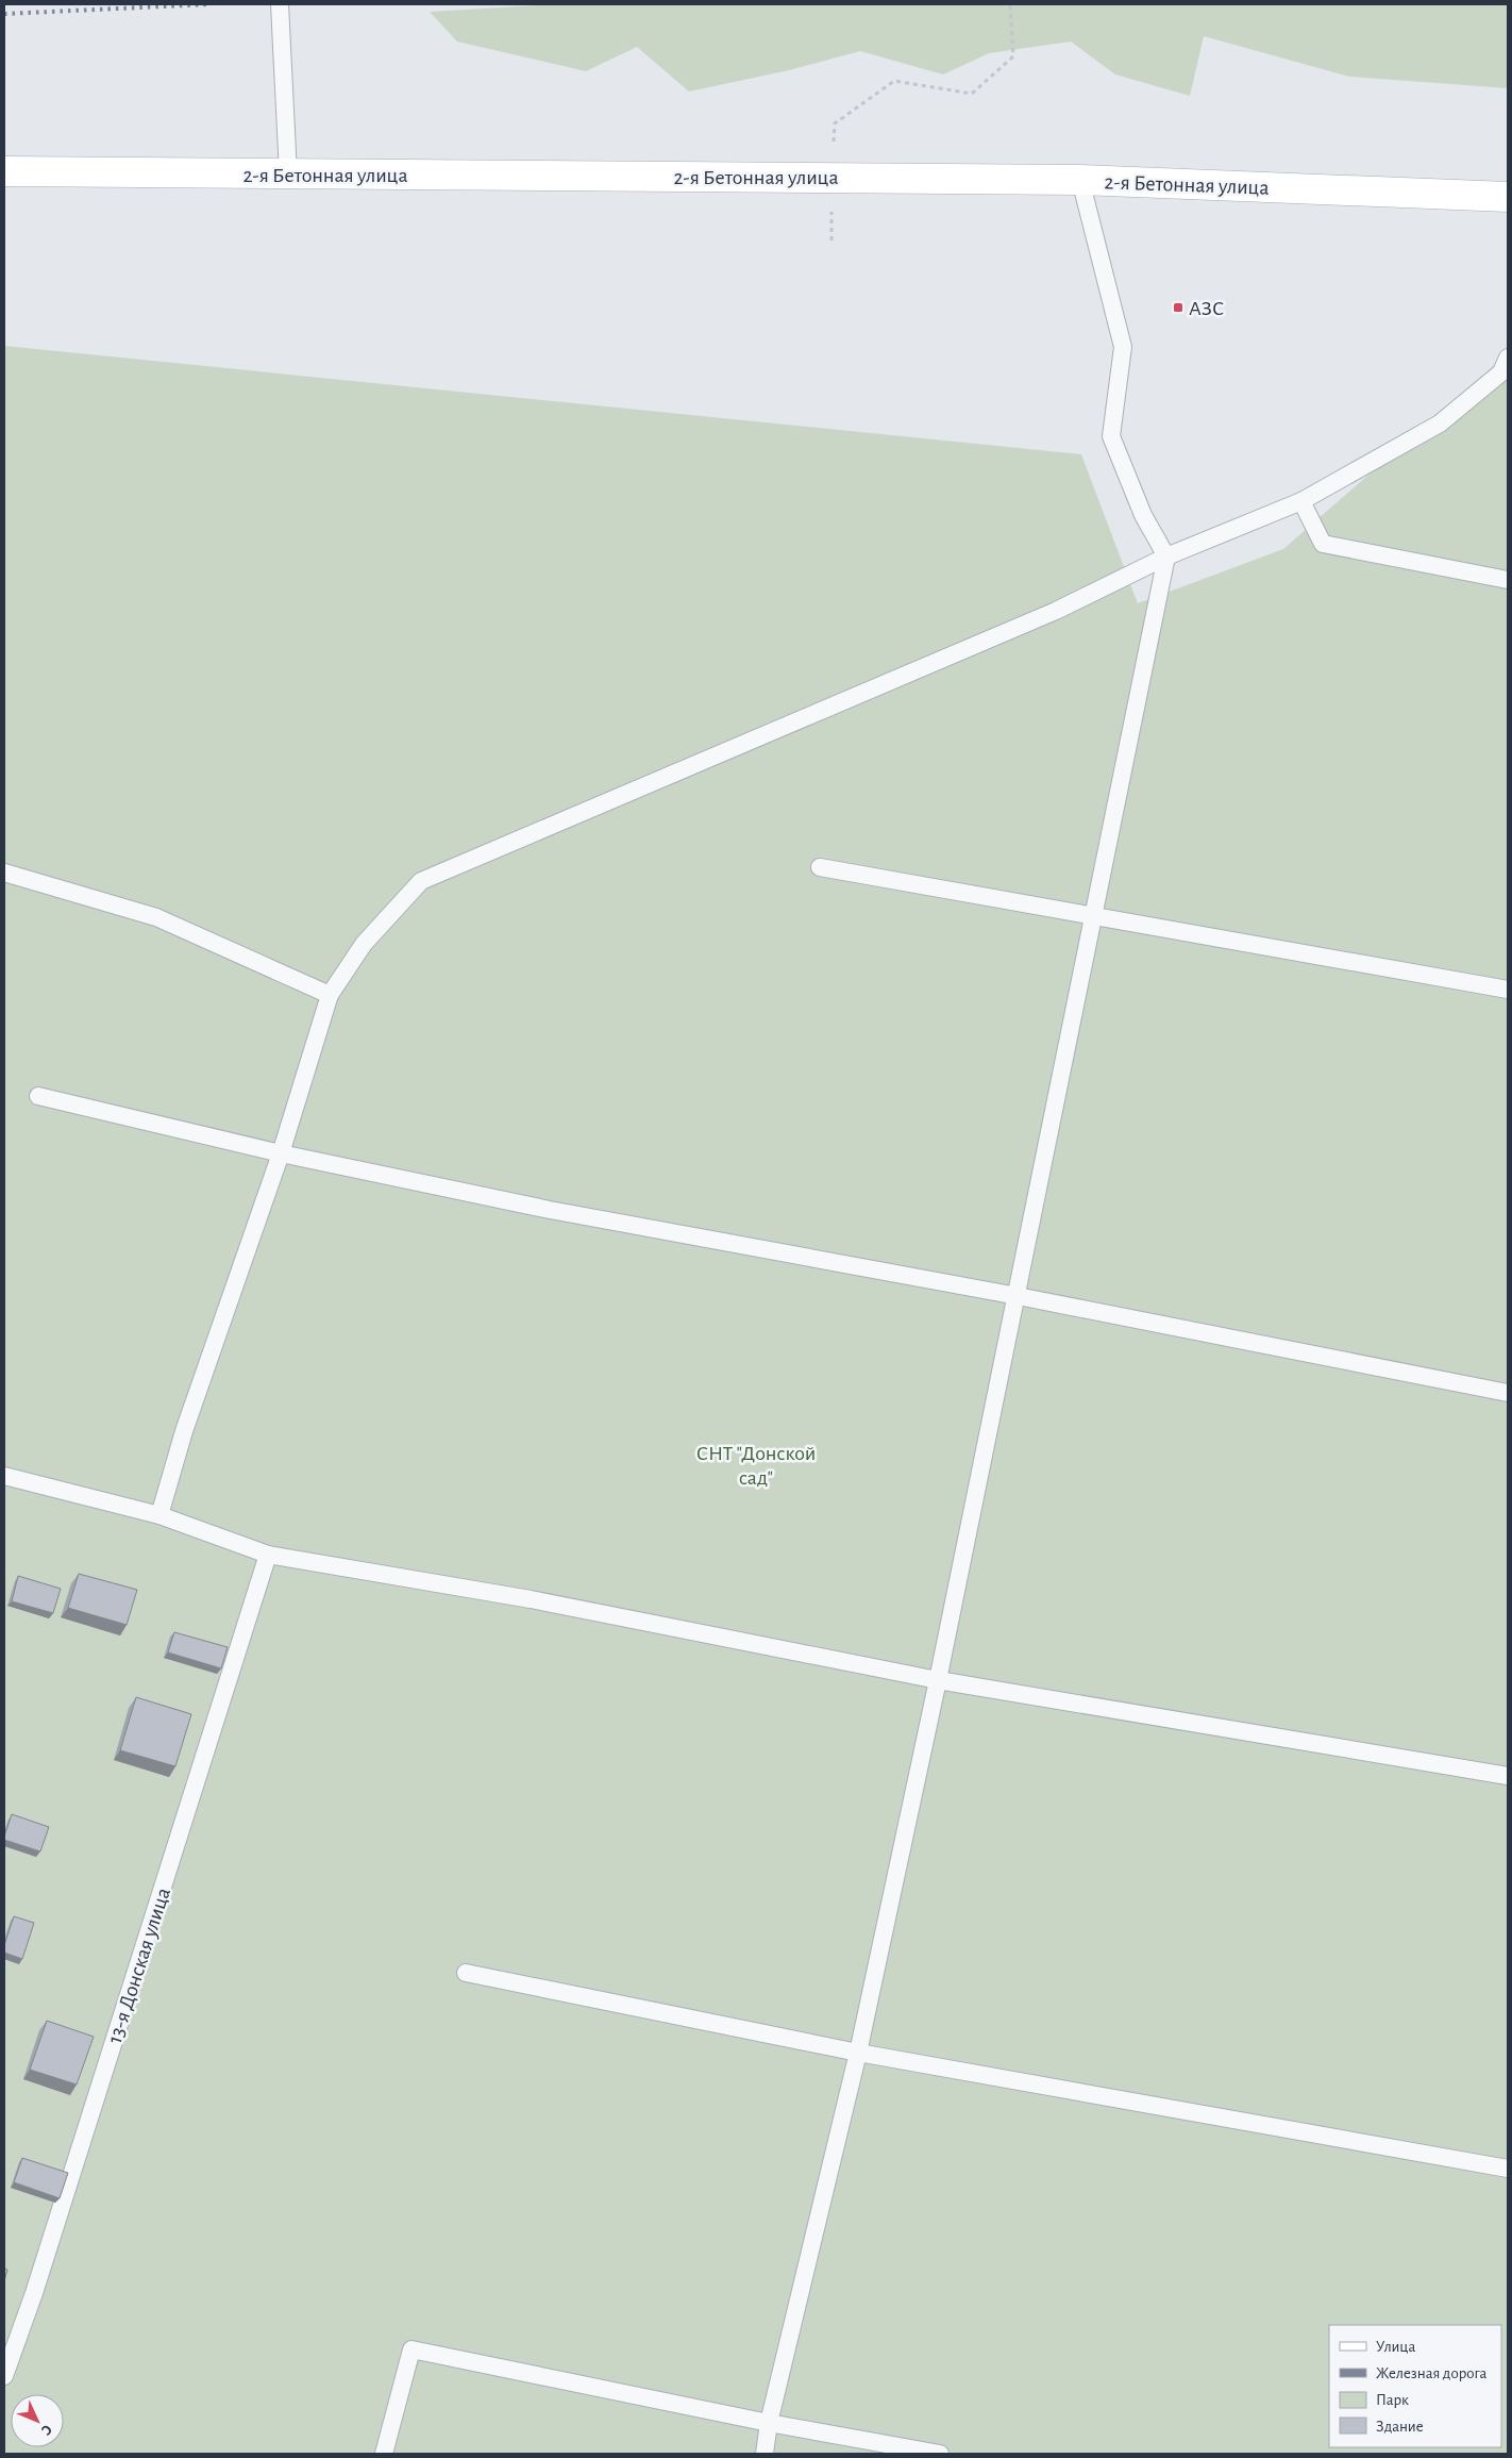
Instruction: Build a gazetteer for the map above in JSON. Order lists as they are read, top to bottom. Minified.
{"streets":{"main road":["2-я Бетонная улица"],"lane":["13-я Донская улица"]},"parks":["СНТ \"Донской сад\""],"places":{"transit":["АЗС"]},"legend":["Улица","Железная дорога","Парк","Здание"],"north":"bottom right"}
